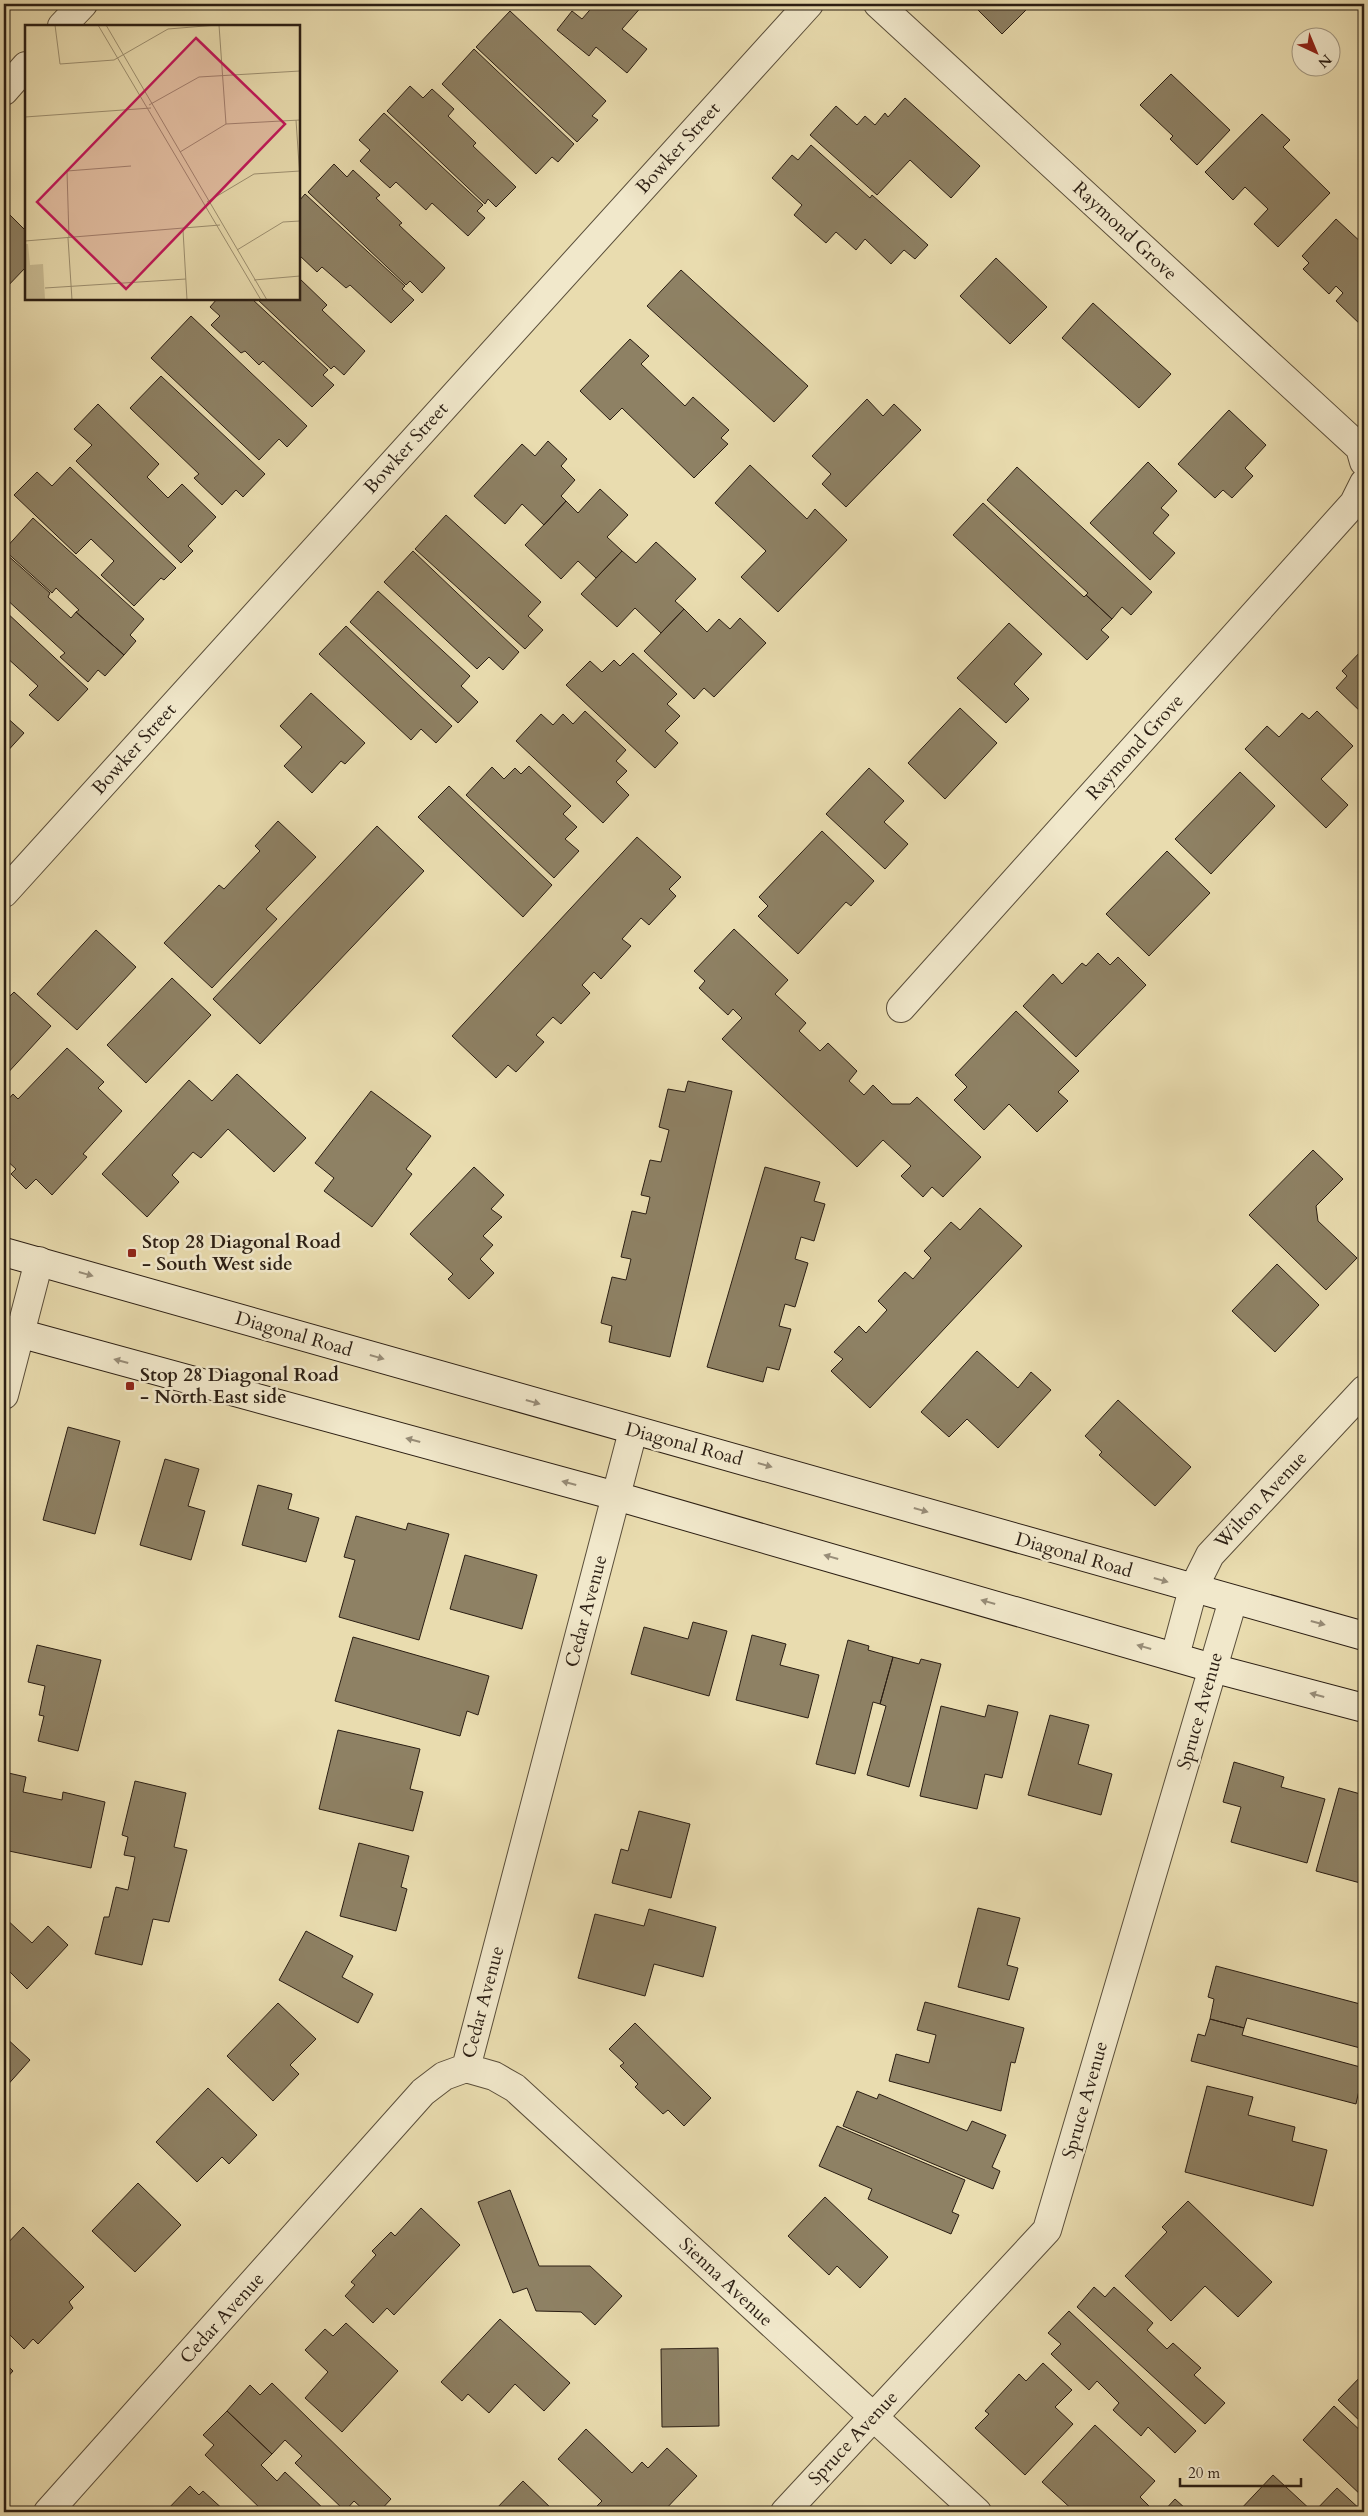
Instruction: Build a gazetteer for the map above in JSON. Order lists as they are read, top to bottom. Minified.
{"streets":{"street":["Bowker Street","Raymond Grove","Diagonal Road","Wilton Avenue","Cedar Avenue","Spruce Avenue","Sienna Avenue"]},"crossings":[["Diagonal Road","Wilton Avenue"],["Diagonal Road","Cedar Avenue"],["Diagonal Road","Spruce Avenue"],["Cedar Avenue","Sienna Avenue"],["Spruce Avenue","Sienna Avenue"]],"places":{"transit":["Stop 28 Diagonal Road - South West side","Stop 28 Diagonal Road - North East side"]},"scale_bar":"20 m","north":"bottom right"}
